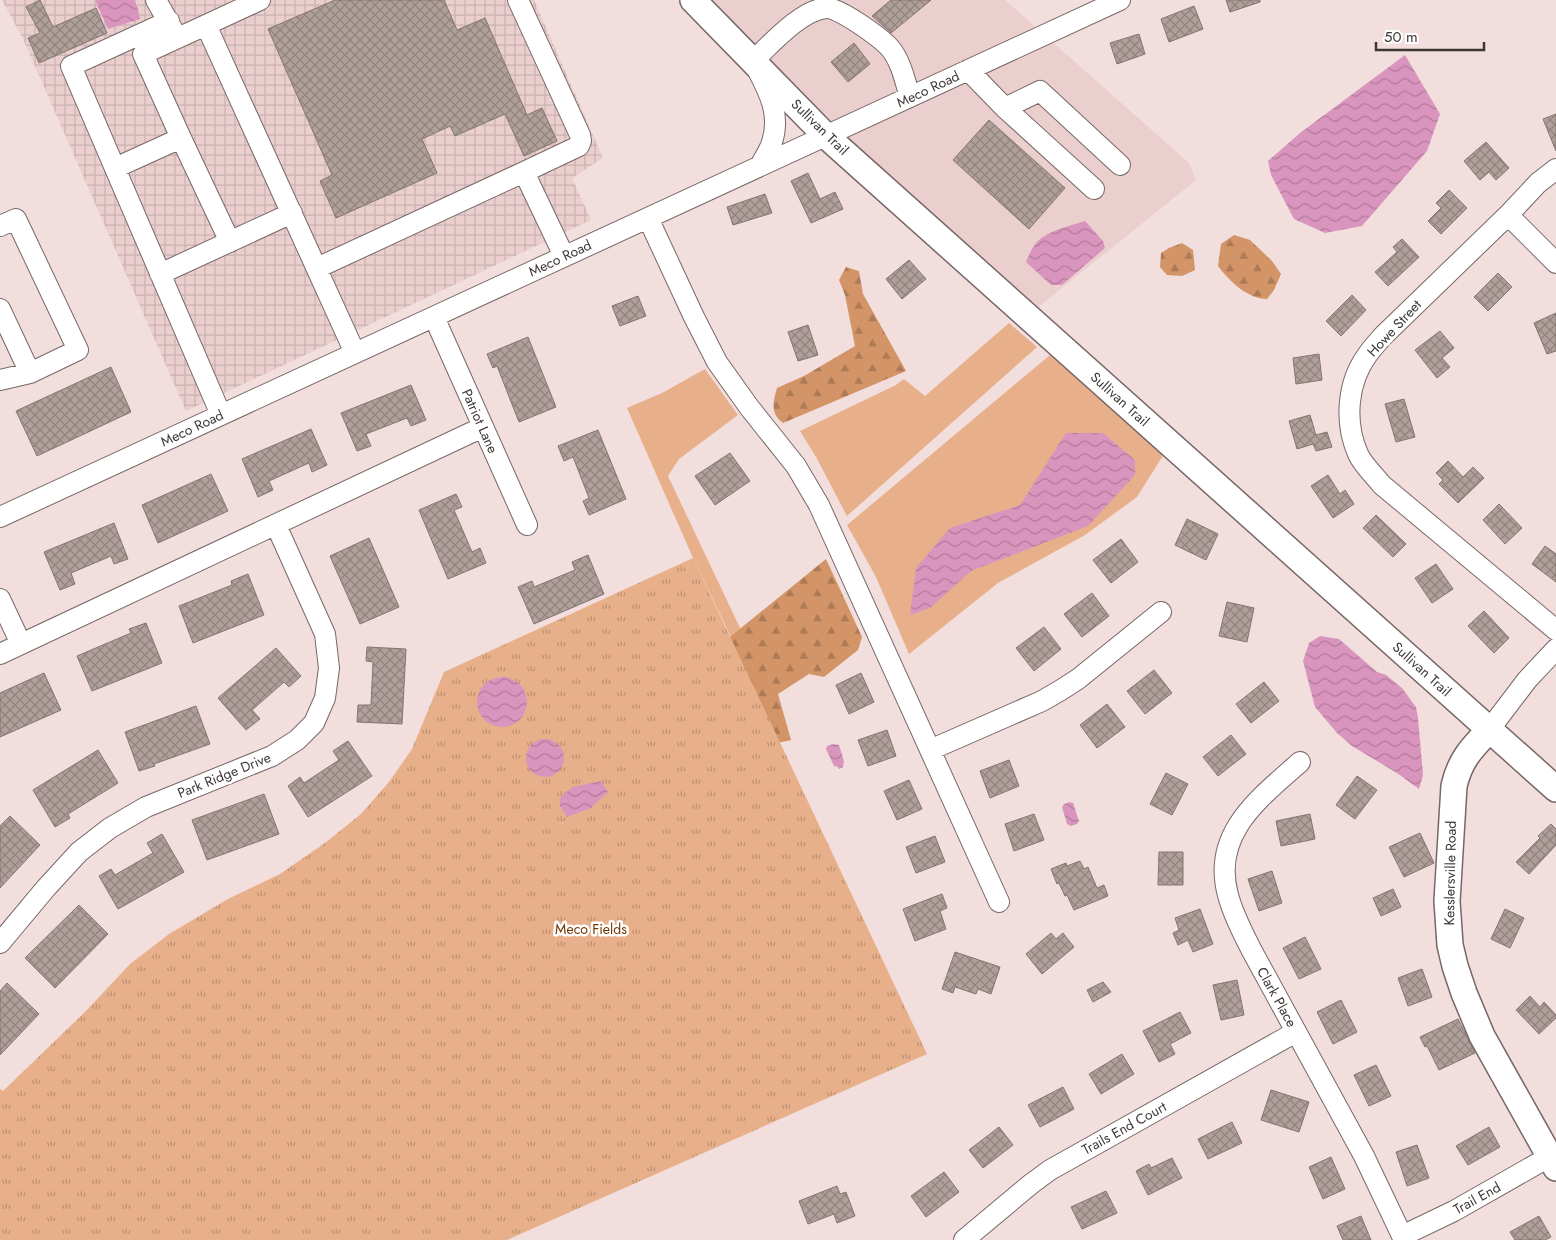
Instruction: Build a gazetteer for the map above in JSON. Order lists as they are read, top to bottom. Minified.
{"streets":{"main road":["Sullivan Trail","Kesslersville Road"],"street":["Meco Road","Howe Street","Patriot Lane","Park Ridge Drive","Clark Place","Trails End Court","Trail End"]},"crossings":[["Meco Road","Sullivan Trail"],["Meco Road","Patriot Lane"],["Sullivan Trail","Kesslersville Road"],["Kesslersville Road","Trail End"],["Clark Place","Trails End Court"],["Clark Place","Trail End"]],"parks":["Meco Fields"],"scale_bar":"50 m"}
